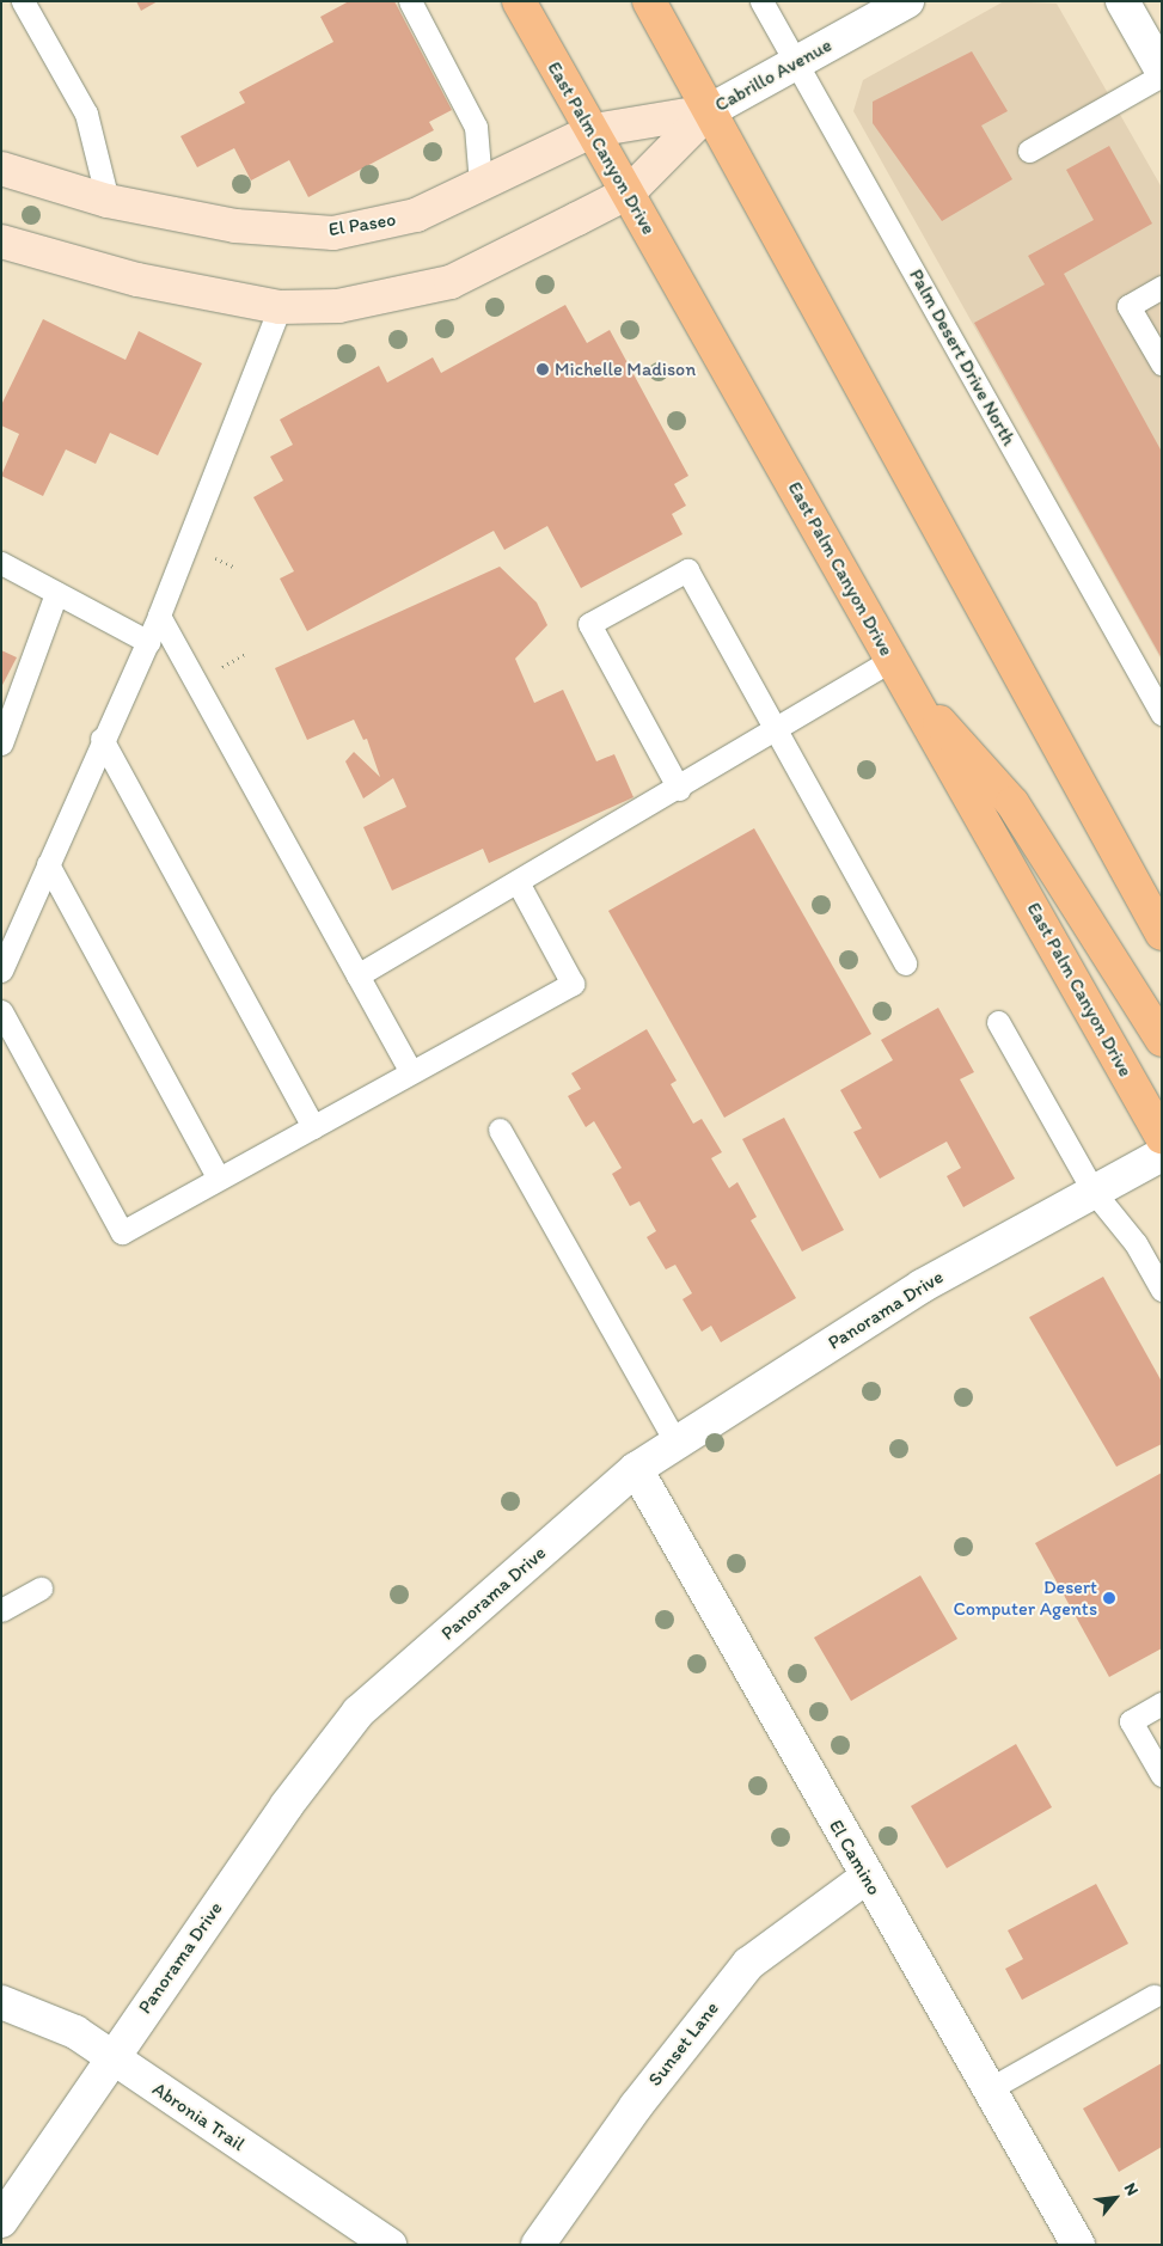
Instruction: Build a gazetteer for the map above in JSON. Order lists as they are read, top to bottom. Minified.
{"streets":{"main road":["East Palm Canyon Drive"],"street":["Cabrillo Avenue","El Paseo","Panorama Drive","El Camino","Sunset Lane","Abronia Trail"],"lane":["Palm Desert Drive North"]},"crossings":[["Cabrillo Avenue","East Palm Canyon Drive"],["Cabrillo Avenue","El Paseo"],["Cabrillo Avenue","Palm Desert Drive North"],["East Palm Canyon Drive","El Paseo"],["Panorama Drive","El Camino"],["Panorama Drive","Abronia Trail"],["El Camino","Sunset Lane"]],"places":["Michelle Madison","Desert Computer Agents"],"north":"top right"}
